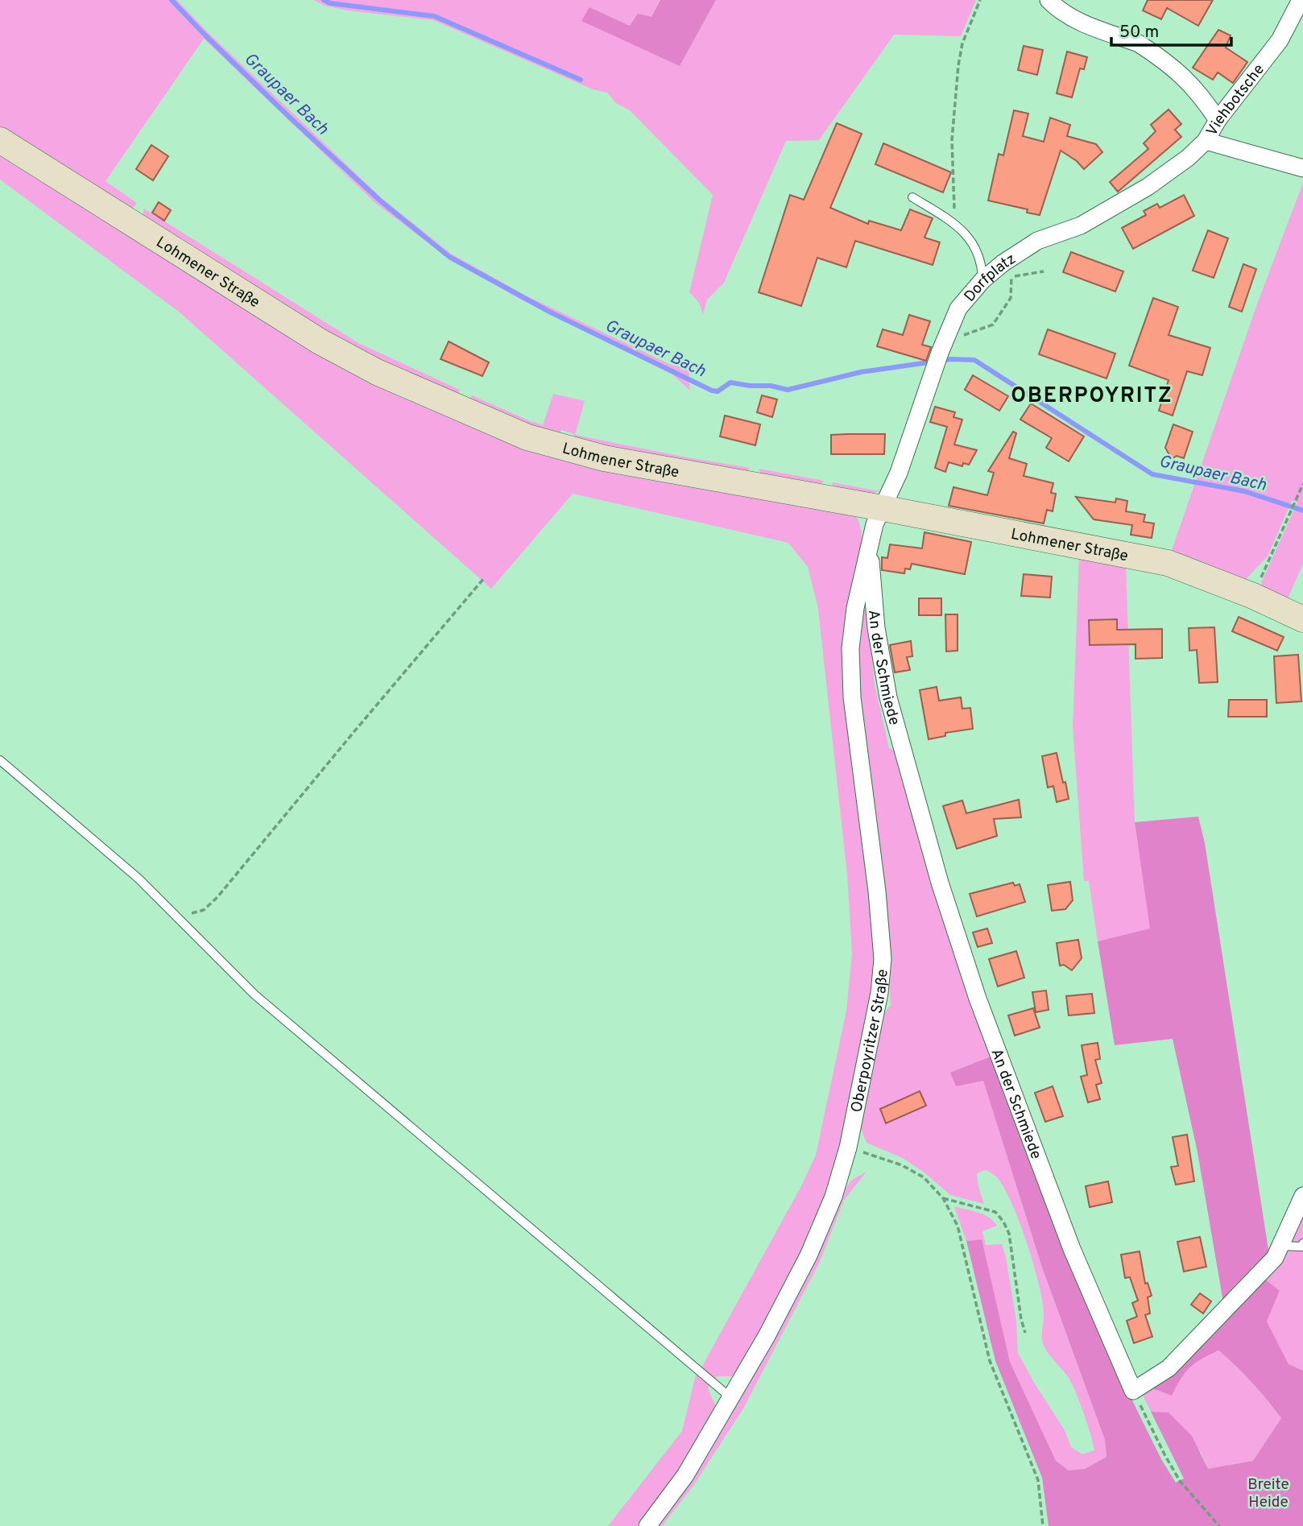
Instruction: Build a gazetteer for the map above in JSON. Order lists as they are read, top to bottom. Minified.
{"streets":{"main road":["Lohmener Straße"],"street":["Viehbotsche","Dorfplatz","An der Schmiede","Oberpoyritzer Straße"]},"crossings":[["Viehbotsche","Dorfplatz"],["Lohmener Straße","Dorfplatz"],["Lohmener Straße","Oberpoyritzer Straße"],["Dorfplatz","Oberpoyritzer Straße"],["An der Schmiede","Oberpoyritzer Straße"]],"districts":["OBERPOYRITZ"],"water":["Graupaer Bach"],"parks":["Breite Heide"],"scale_bar":"50 m"}
